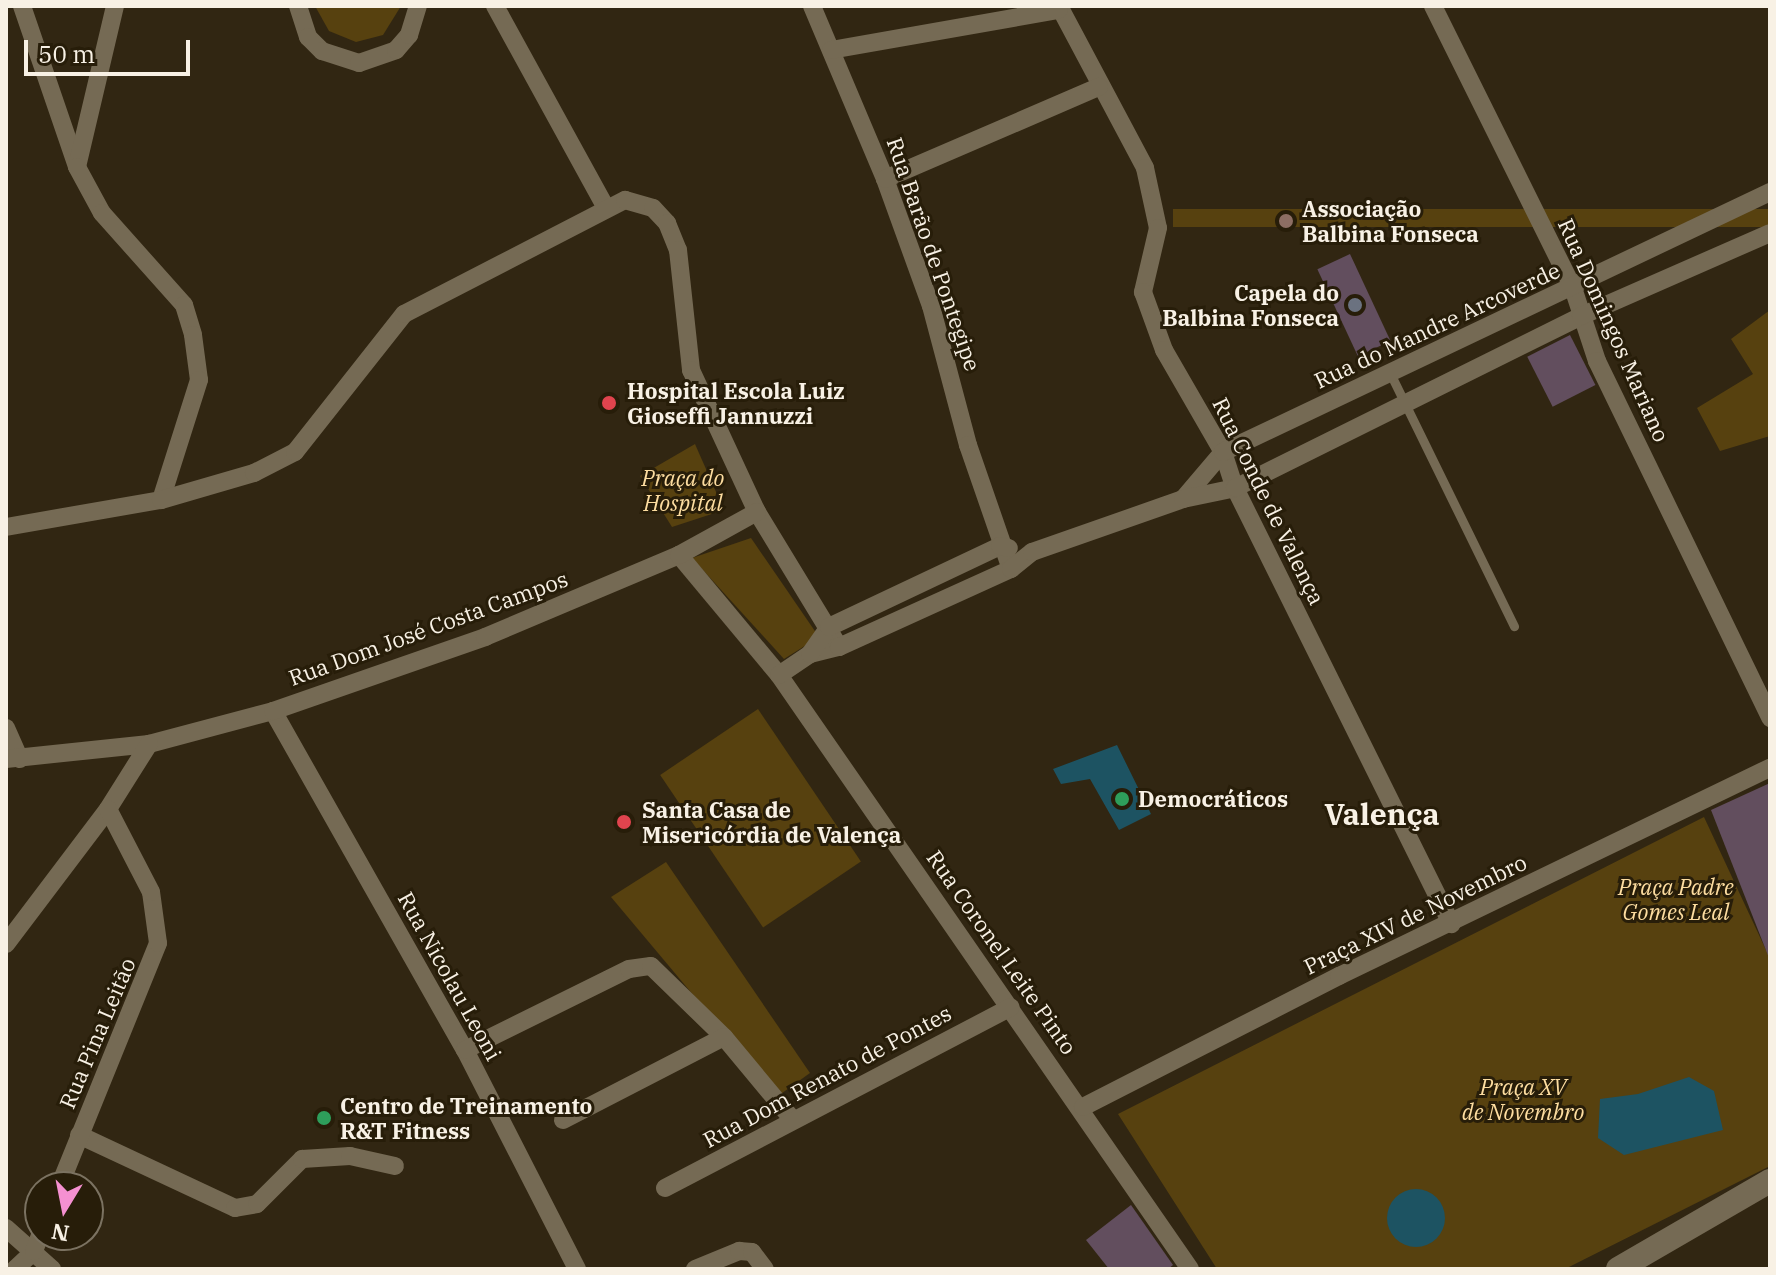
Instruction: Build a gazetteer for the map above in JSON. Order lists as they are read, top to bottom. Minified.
{"streets":{"street":["Rua Barão de Pontegipe","Rua do Mandre Arcoverde","Rua Domingos Mariano","Rua Conde de Valença","Rua Dom José Costa Campos","Praça XIV de Novembro","Rua Coronel Leite Pinto","Rua Nicolau Leoni","Rua Pina Leitão","Rua Dom Renato de Pontes"]},"crossings":[["Rua do Mandre Arcoverde","Rua Domingos Mariano"],["Rua do Mandre Arcoverde","Rua Conde de Valença"],["Rua Conde de Valença","Praça XIV de Novembro"],["Rua Dom José Costa Campos","Rua Coronel Leite Pinto"],["Rua Dom José Costa Campos","Rua Nicolau Leoni"],["Praça XIV de Novembro","Rua Coronel Leite Pinto"],["Rua Coronel Leite Pinto","Rua Dom Renato de Pontes"]],"districts":["Valença"],"parks":["Praça do Hospital","Praça Padre Gomes Leal","Praça XV de Novembro"],"places":["Associação Balbina Fonseca","Capela do Balbina Fonseca","Hospital Escola Luiz Gioseffi Jannuzzi","Democráticos","Santa Casa de Misericórdia de Valença","Centro de Treinamento R&T Fitness"],"scale_bar":"50 m","north":"bottom"}
